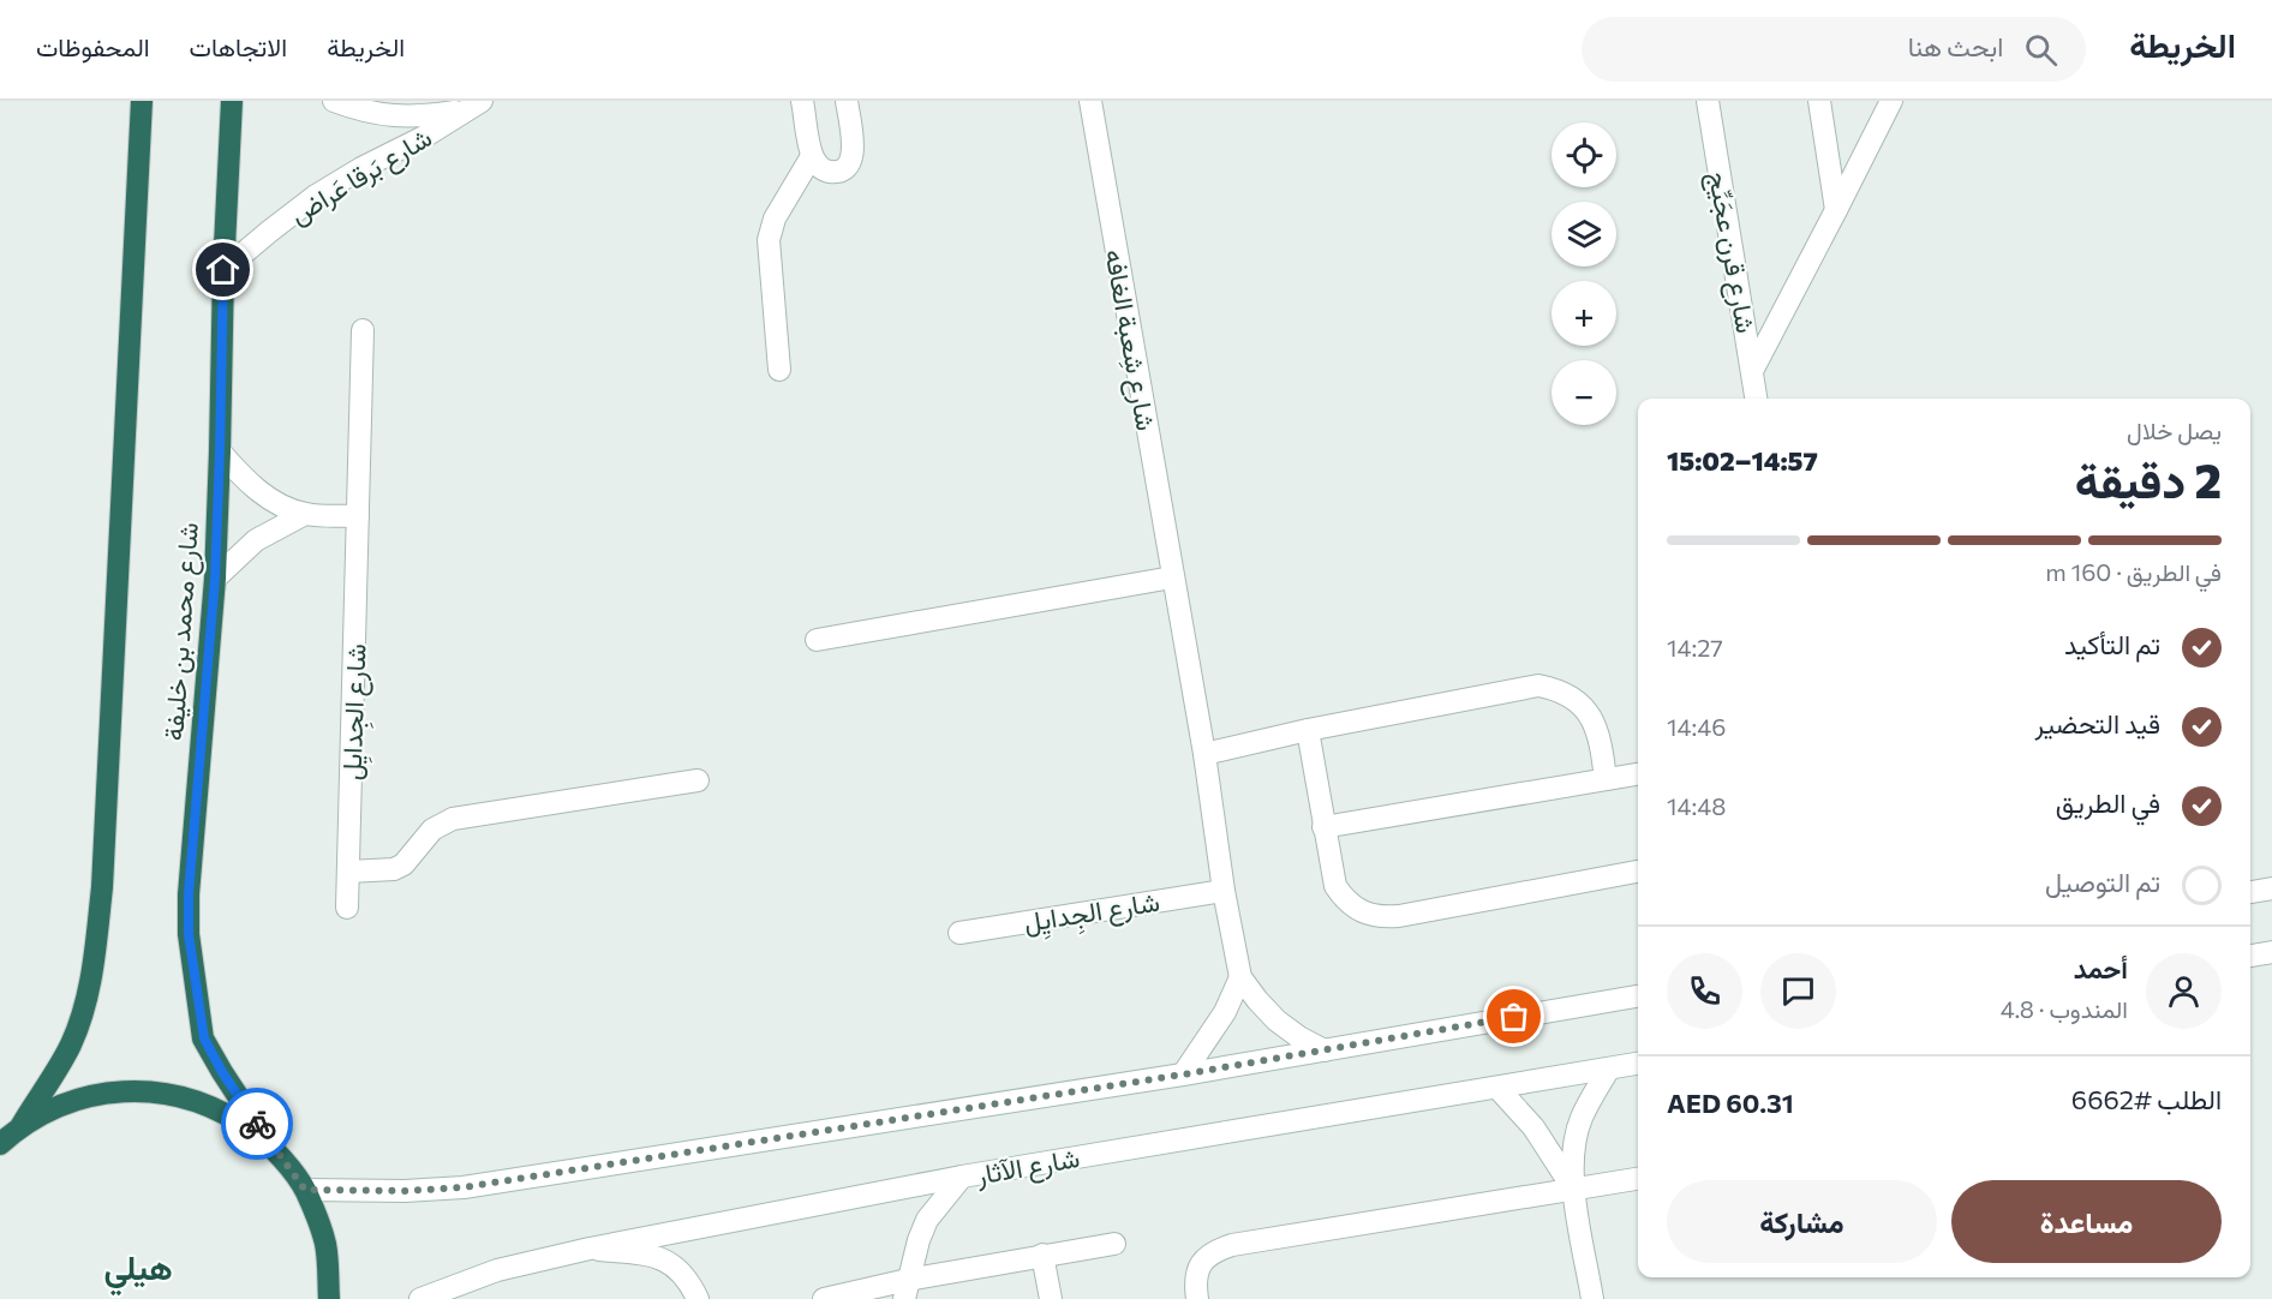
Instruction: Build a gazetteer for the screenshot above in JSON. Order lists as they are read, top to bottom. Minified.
{"streets":{"highway":["شارع محمد بن خليفة"],"street":["شارع بَرقا عَراض","شارع قرن عجَيِّج","شارع شِعبة الغافه","شارع الجِدايِل","شارع الآثار"]},"crossings":[["شارع بَرقا عَراض","شارع محمد بن خليفة"],["شارع شِعبة الغافه","شارع الجِدايِل"]],"districts":["هيلي"],"page":{"header":"الخريطة","search":"ابحث هنا","nav":["الخريطة","الاتجاهات","المحفوظات"],"map_buttons":["+","−"],"heading":["2 دقيقة","يصل خلال","14:57–15:02"],"panel":["أحمد","المندوب · 4.8","الطلب #6662","AED 60.31"],"bar":"في الطريق · 160 m","list":[["تم التأكيد","14:27"],["قيد التحضير","14:46"],["في الطريق","14:48"],"تم التوصيل"],"buttons":["مساعدة","مشاركة"]}}
